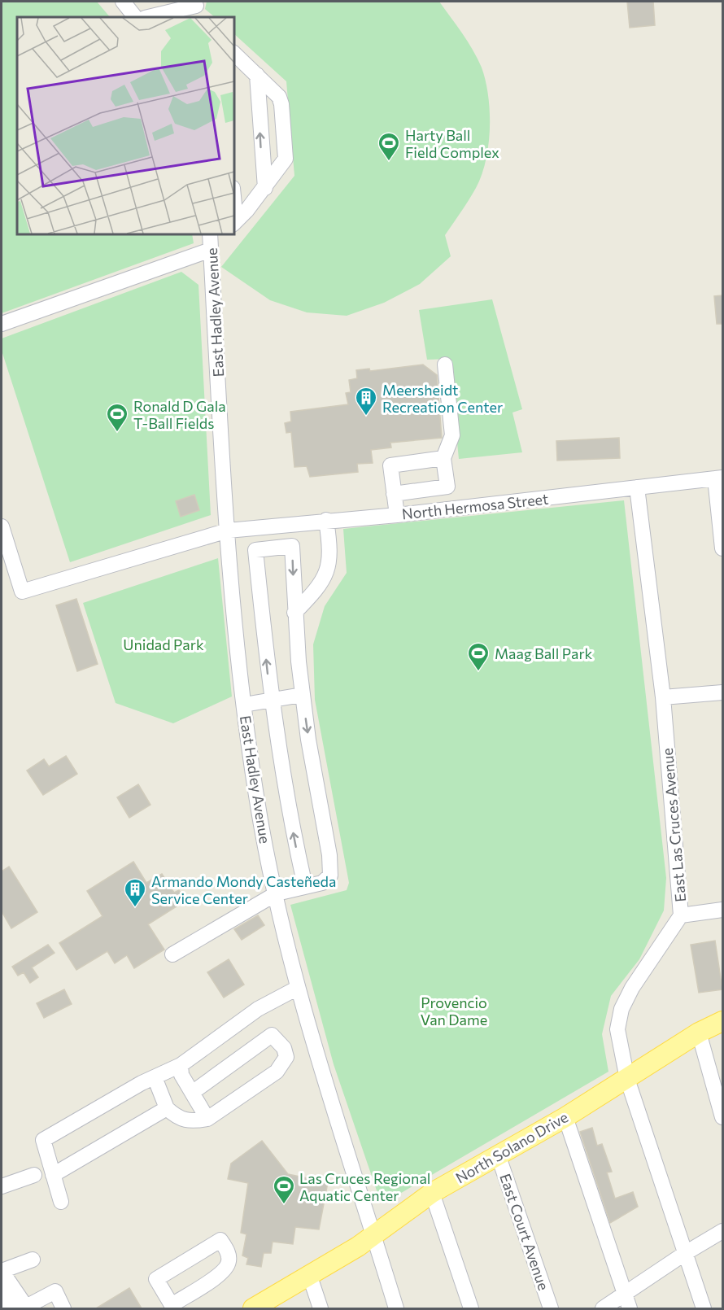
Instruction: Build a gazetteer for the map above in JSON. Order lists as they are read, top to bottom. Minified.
{"streets":{"main road":["North Solano Drive"],"street":["East Hadley Avenue","North Hermosa Street","East Las Cruces Avenue","East Court Avenue"]},"crossings":[["East Hadley Avenue","North Hermosa Street"],["East Hadley Avenue","North Solano Drive"],["North Hermosa Street","East Las Cruces Avenue"],["East Las Cruces Avenue","North Solano Drive"],["North Solano Drive","East Court Avenue"]],"parks":["Unidad Park","Provencio Van Dame"],"places":{"sports":["Harty Ball Field Complex","Ronald D Gala T-Ball Fields","Maag Ball Park","Las Cruces Regional Aquatic Center"],"building":["Meersheidt Recreation Center","Armando Mondy Casteñeda Service Center"]}}
